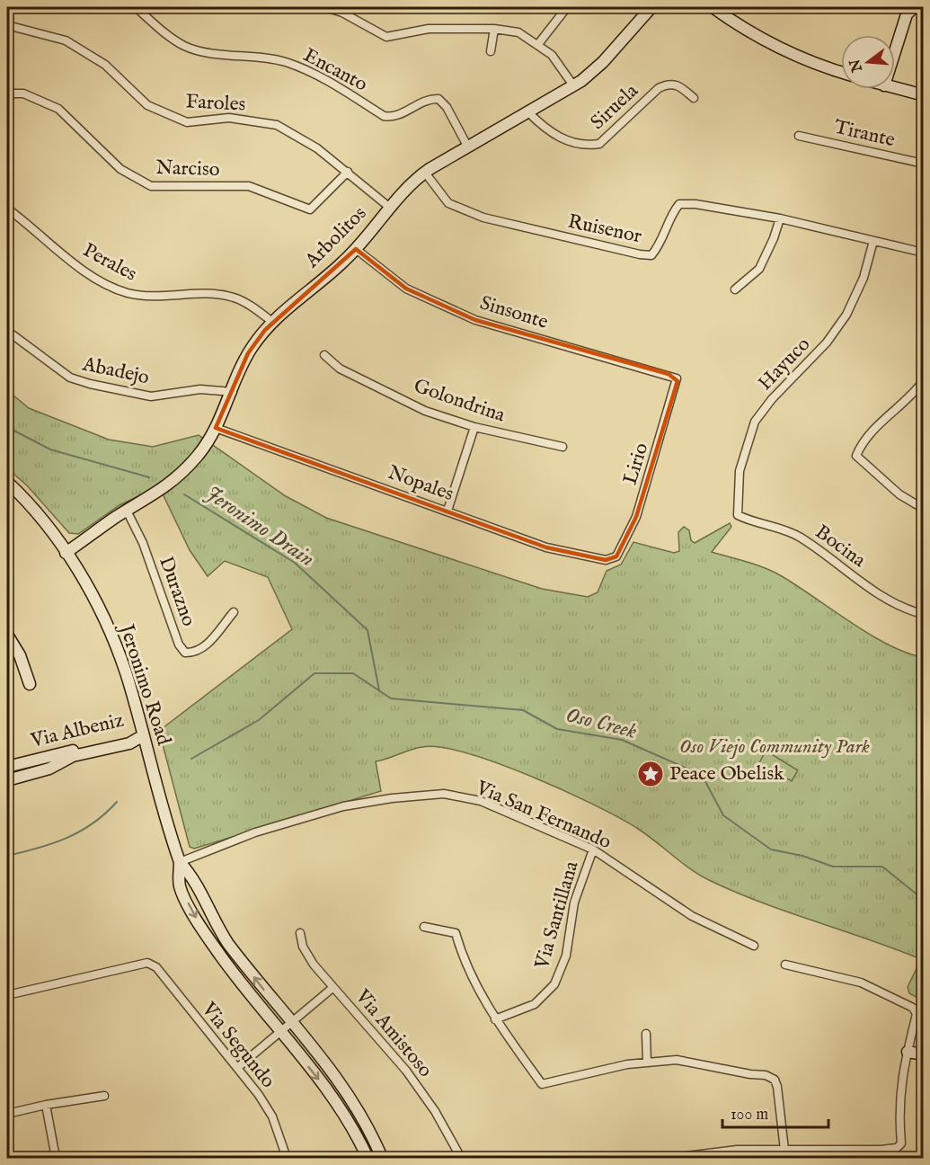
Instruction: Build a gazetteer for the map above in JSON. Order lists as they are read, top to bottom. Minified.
{"streets":{"main road":["Arbolitos","Jeronimo Road","Via Albeniz"],"street":["Encanto","Faroles","Siruela","Tirante","Narciso","Ruisenor","Perales","Sinsonte","Hayuco","Abadejo","Golondrina","Lirio","Nopales","Bocina","Durazno","Via San Fernando","Via Santillana","Via Amistoso","Via Segundo"]},"crossings":[["Encanto","Arbolitos"],["Faroles","Narciso"],["Faroles","Arbolitos"],["Siruela","Arbolitos"],["Ruisenor","Arbolitos"],["Ruisenor","Hayuco"],["Arbolitos","Perales"],["Arbolitos","Sinsonte"],["Arbolitos","Abadejo"],["Arbolitos","Nopales"],["Arbolitos","Durazno"],["Arbolitos","Jeronimo Road"],["Sinsonte","Lirio"],["Hayuco","Bocina"],["Lirio","Nopales"],["Jeronimo Road","Via Albeniz"],["Jeronimo Road","Via San Fernando"],["Via San Fernando","Via Santillana"]],"water":["Jeronimo Drain","Oso Creek"],"parks":["Oso Viejo Community Park"],"places":{"place":["Peace Obelisk"]},"scale_bar":"100 m","north":"left"}
